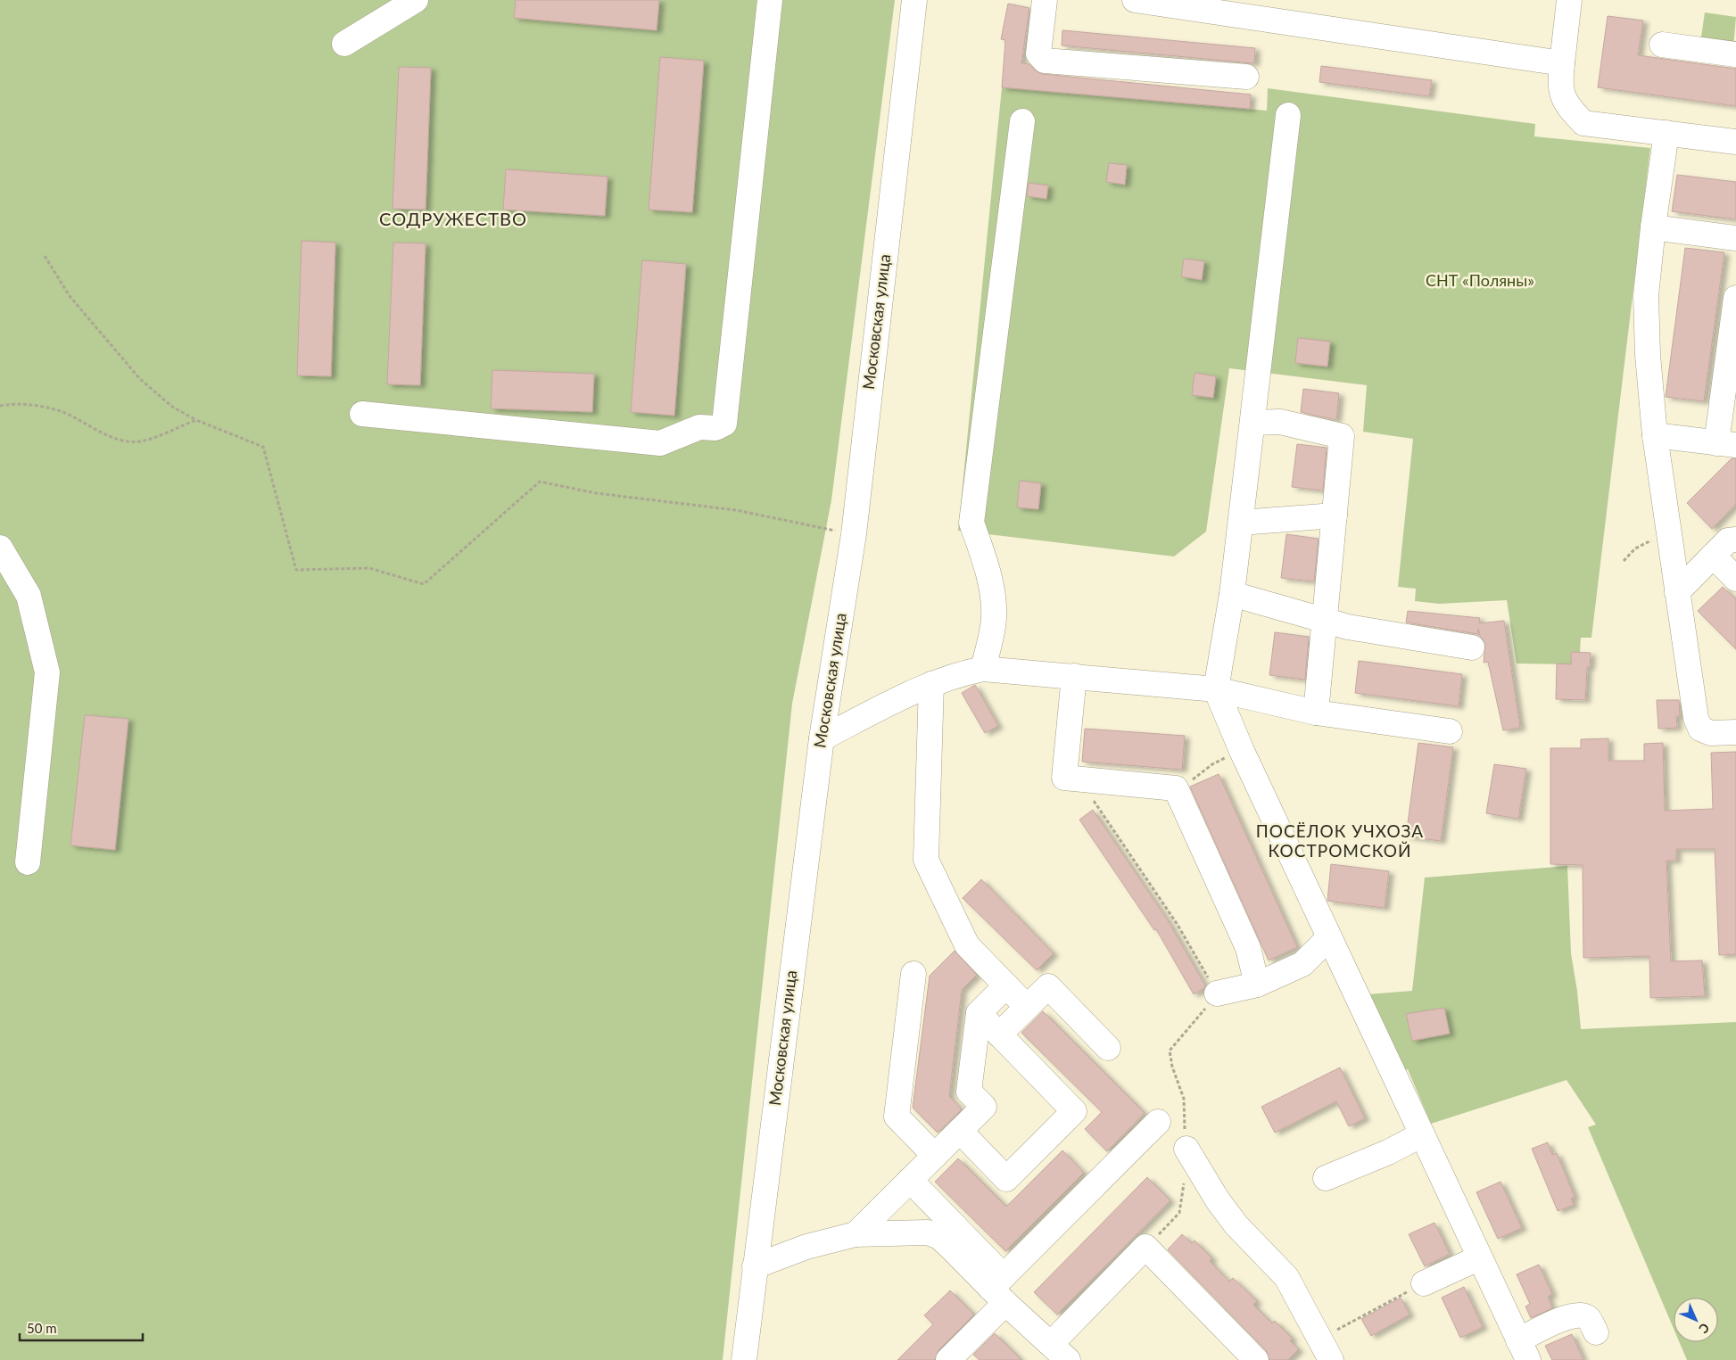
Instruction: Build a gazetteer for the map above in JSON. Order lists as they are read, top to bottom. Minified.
{"streets":{"street":["Московская улица"]},"districts":["СОДРУЖЕСТВО","ПОСЁЛОК УЧХОЗА КОСТРОМСКОЙ"],"parks":["СНТ «Поляны»"],"scale_bar":"50 m","north":"bottom right"}
